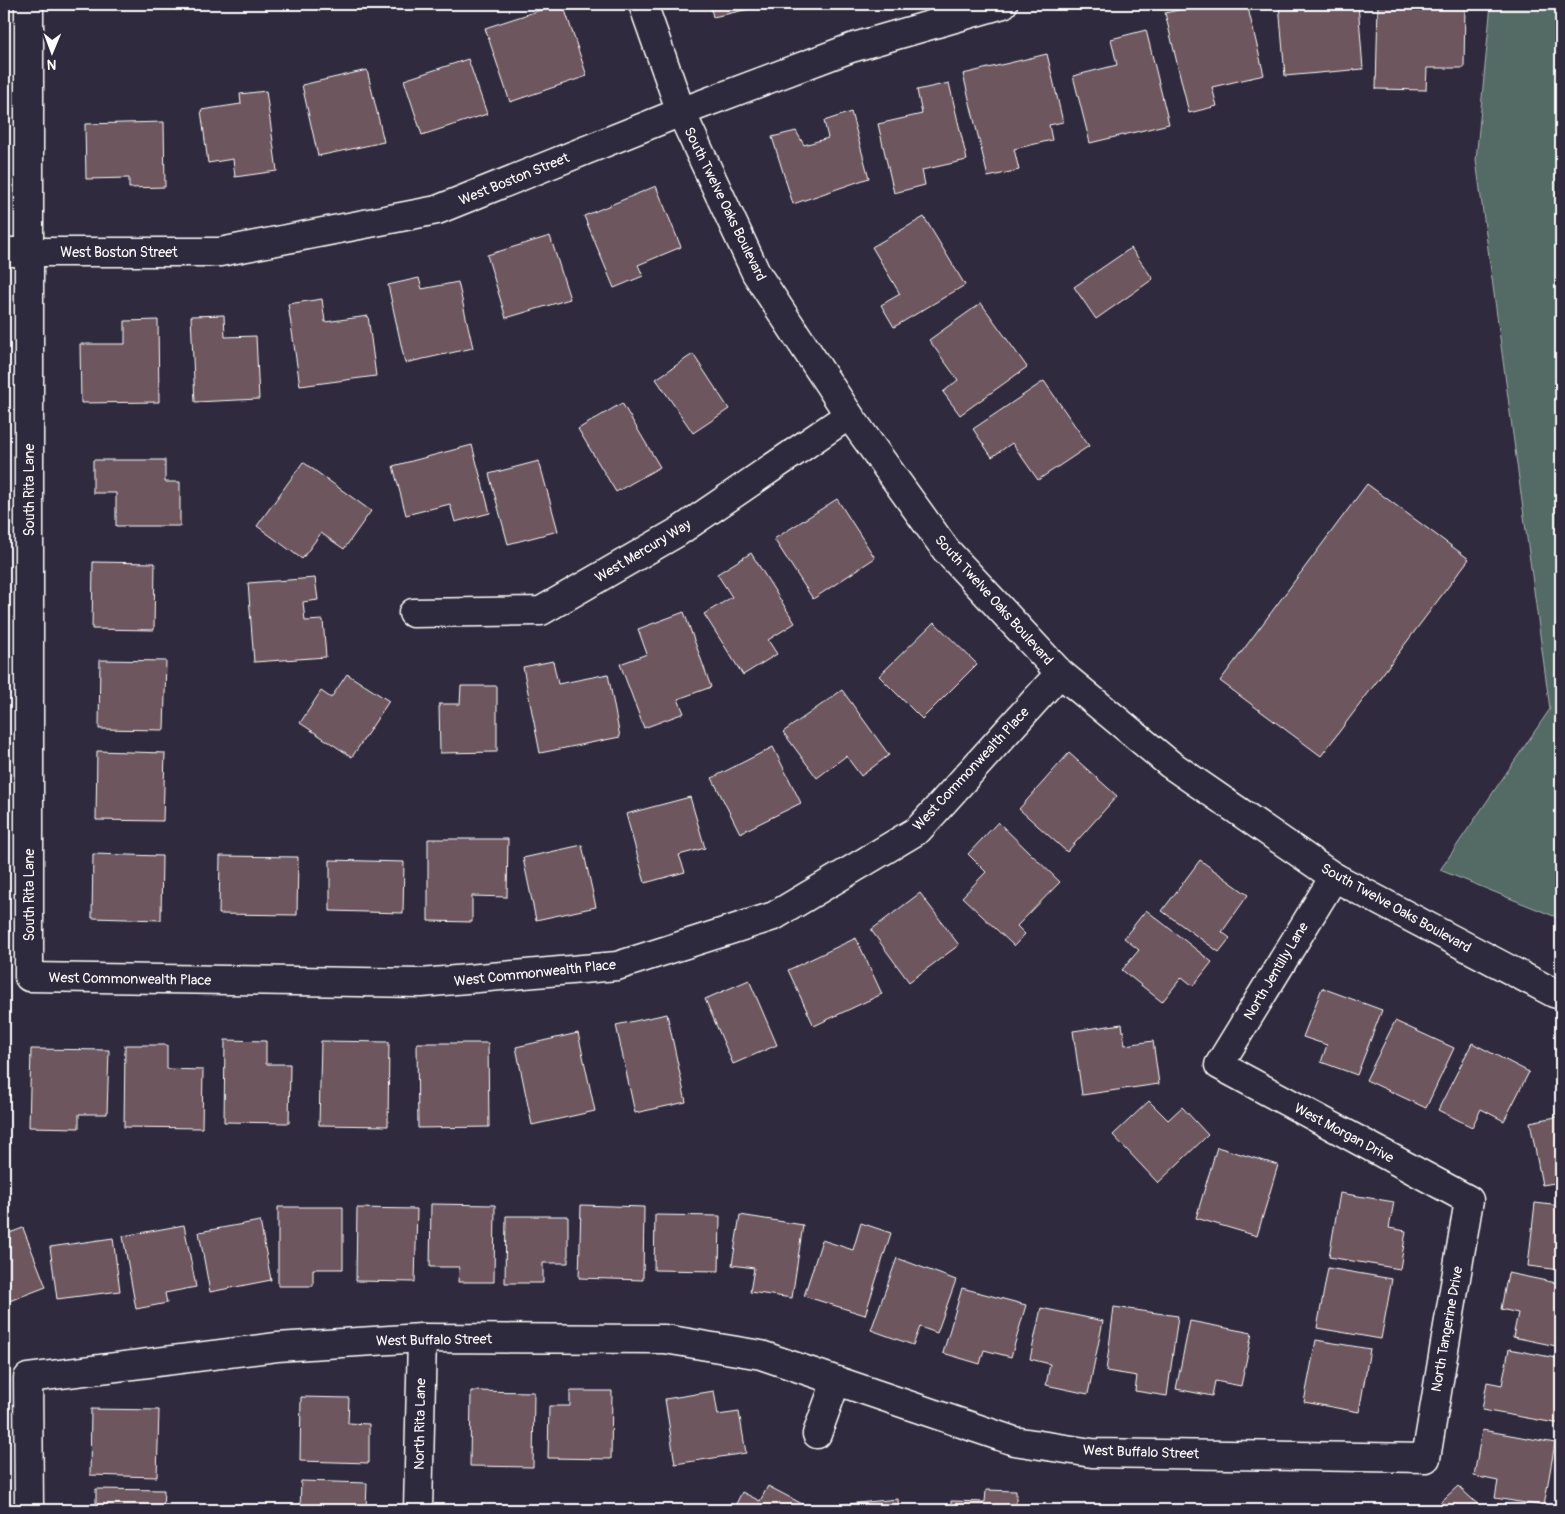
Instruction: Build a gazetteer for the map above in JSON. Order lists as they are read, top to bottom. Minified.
{"streets":{"street":["West Boston Street","South Twelve Oaks Boulevard","South Rita Lane","West Mercury Way","West Commonwealth Place","North Jentilly Lane","West Morgan Drive","North Tangerine Drive","West Buffalo Street","North Rita Lane"]},"crossings":[["West Boston Street","South Twelve Oaks Boulevard"],["West Boston Street","South Rita Lane"],["South Twelve Oaks Boulevard","West Mercury Way"],["South Twelve Oaks Boulevard","West Commonwealth Place"],["South Twelve Oaks Boulevard","North Jentilly Lane"],["South Rita Lane","West Commonwealth Place"],["North Jentilly Lane","West Morgan Drive"],["West Morgan Drive","North Tangerine Drive"],["North Tangerine Drive","West Buffalo Street"],["West Buffalo Street","North Rita Lane"]],"north":"bottom"}
